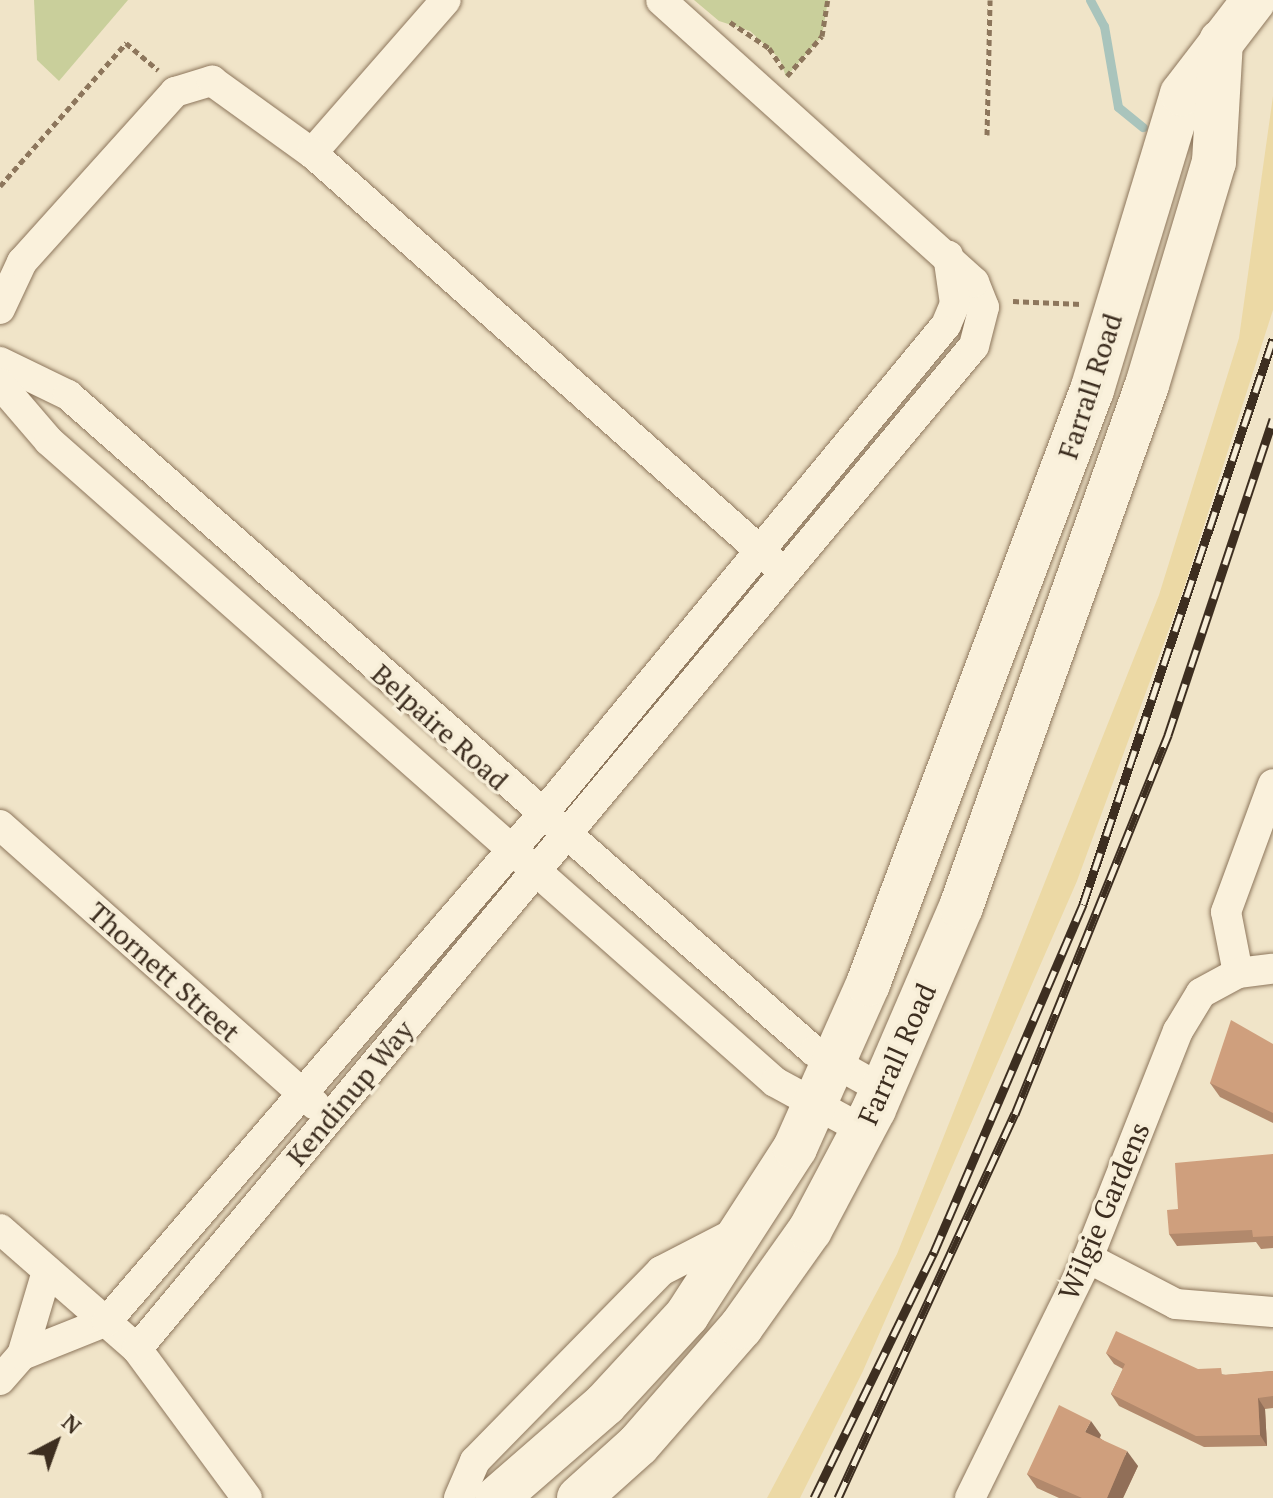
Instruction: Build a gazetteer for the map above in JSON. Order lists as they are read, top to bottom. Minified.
{"streets":{"main road":["Farrall Road"],"street":["Belpaire Road","Thornett Street","Kendinup Way","Wilgie Gardens"]},"crossings":[["Farrall Road","Belpaire Road"],["Belpaire Road","Kendinup Way"],["Thornett Street","Kendinup Way"]],"north":"top right"}
